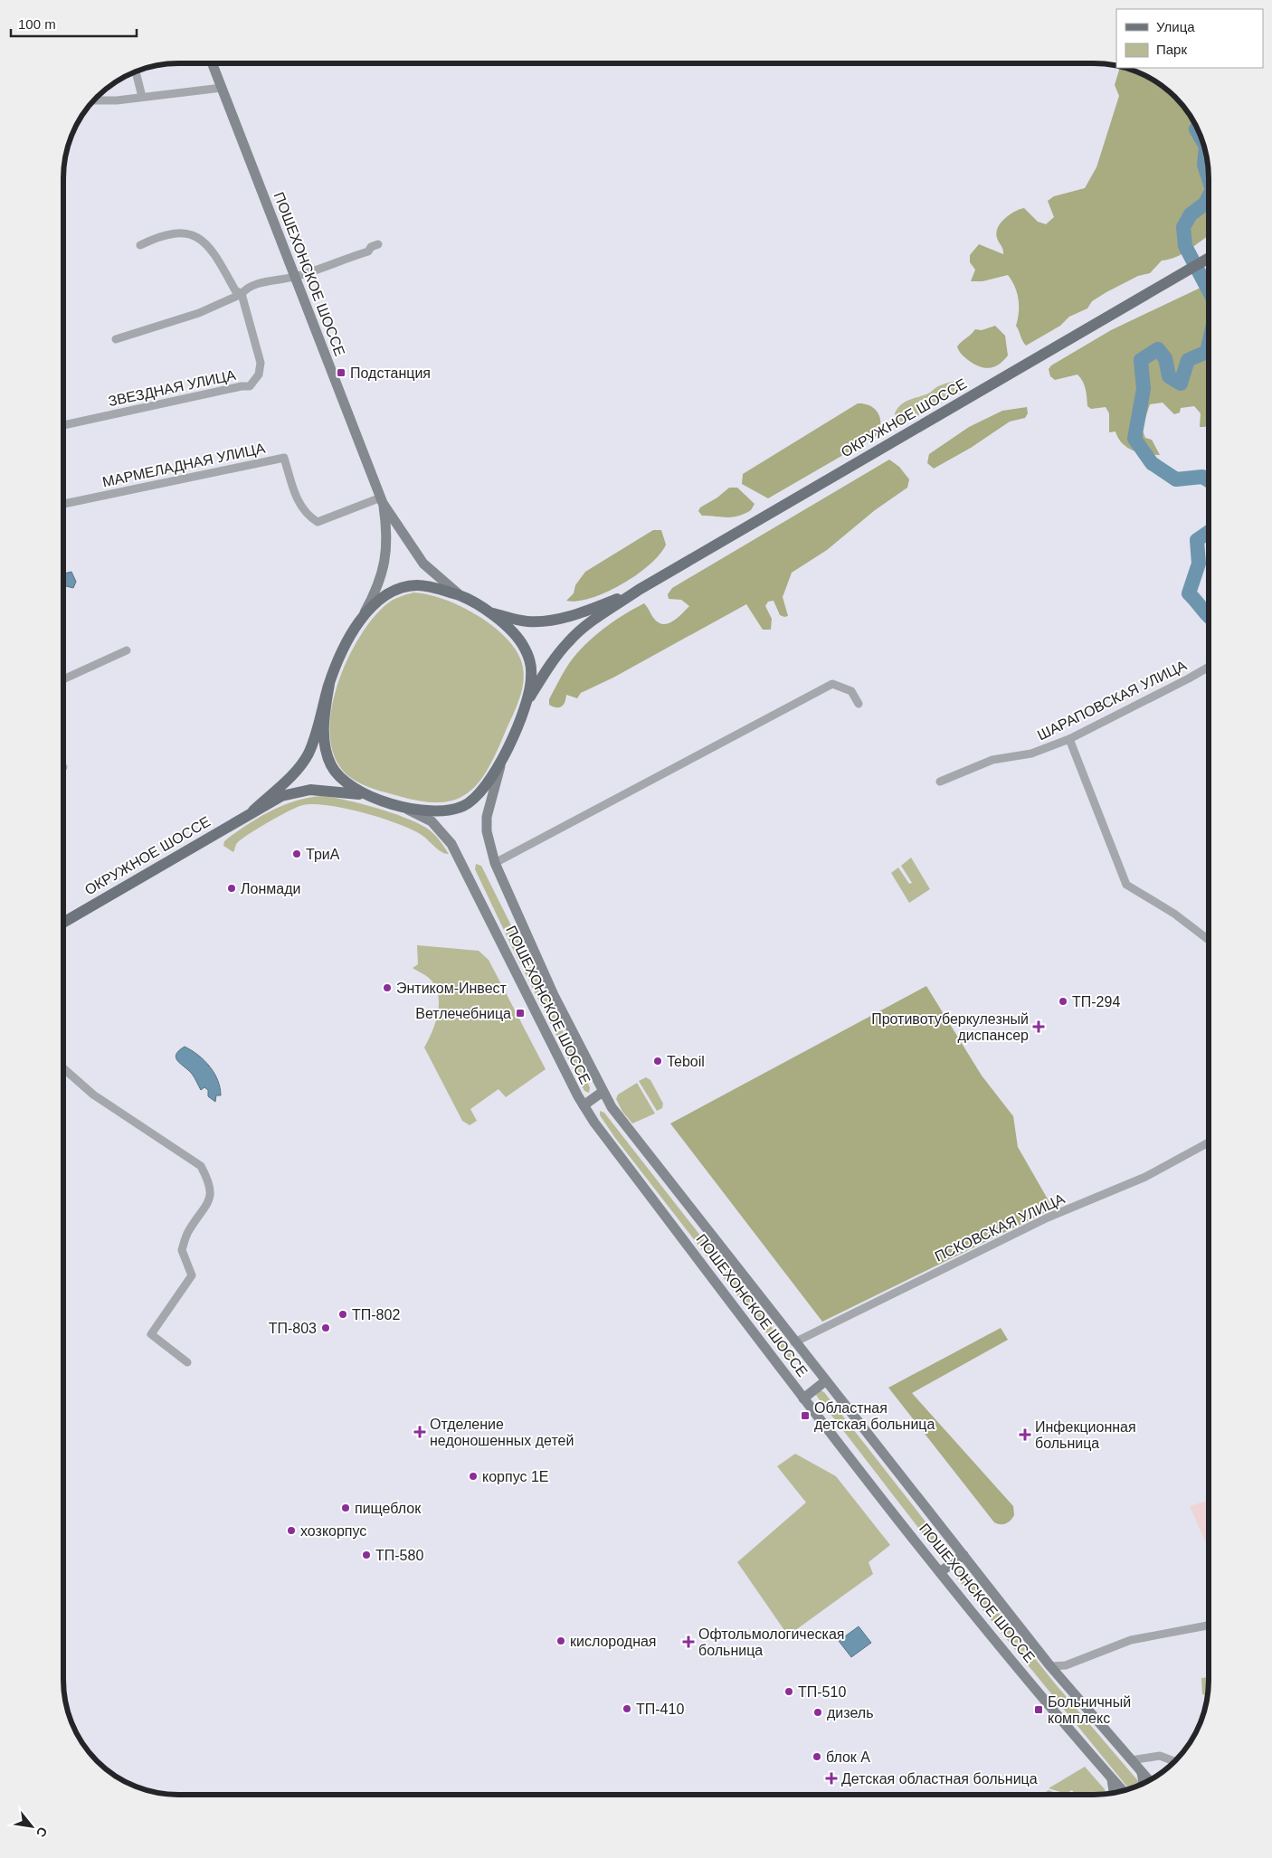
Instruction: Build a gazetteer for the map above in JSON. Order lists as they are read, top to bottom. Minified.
{"streets":{"main road":["ПОШЕХОНСКОЕ ШОССЕ","ОКРУЖНОЕ ШОССЕ"],"street":["ЗВЕЗДНАЯ УЛИЦА","МАРМЕЛАДНАЯ УЛИЦА","ШАРАПОВСКАЯ УЛИЦА","ПСКОВСКАЯ УЛИЦА"]},"crossings":[["ПОШЕХОНСКОЕ ШОССЕ","ОКРУЖНОЕ ШОССЕ"],["ПОШЕХОНСКОЕ ШОССЕ","МАРМЕЛАДНАЯ УЛИЦА"],["ПОШЕХОНСКОЕ ШОССЕ","ПСКОВСКАЯ УЛИЦА"]],"places":{"transit":["Подстанция","Ветлечебница","Областная детская больница","Больничный комплекс"],"other":["ТриА","Лонмади","Энтиком-Инвест","ТП-294","Teboil","ТП-802","ТП-803","корпус 1Е","пищеблок","хозкорпус","ТП-580","кислородная","ТП-510","ТП-410","дизель","блок А"],"health":["Противотуберкулезный диспансер","Отделение недоношенных детей","Инфекционная больница","Офтольмологическая больница","Детская областная больница"]},"legend":["Улица","Парк"],"scale_bar":"100 m","north":"bottom right"}
